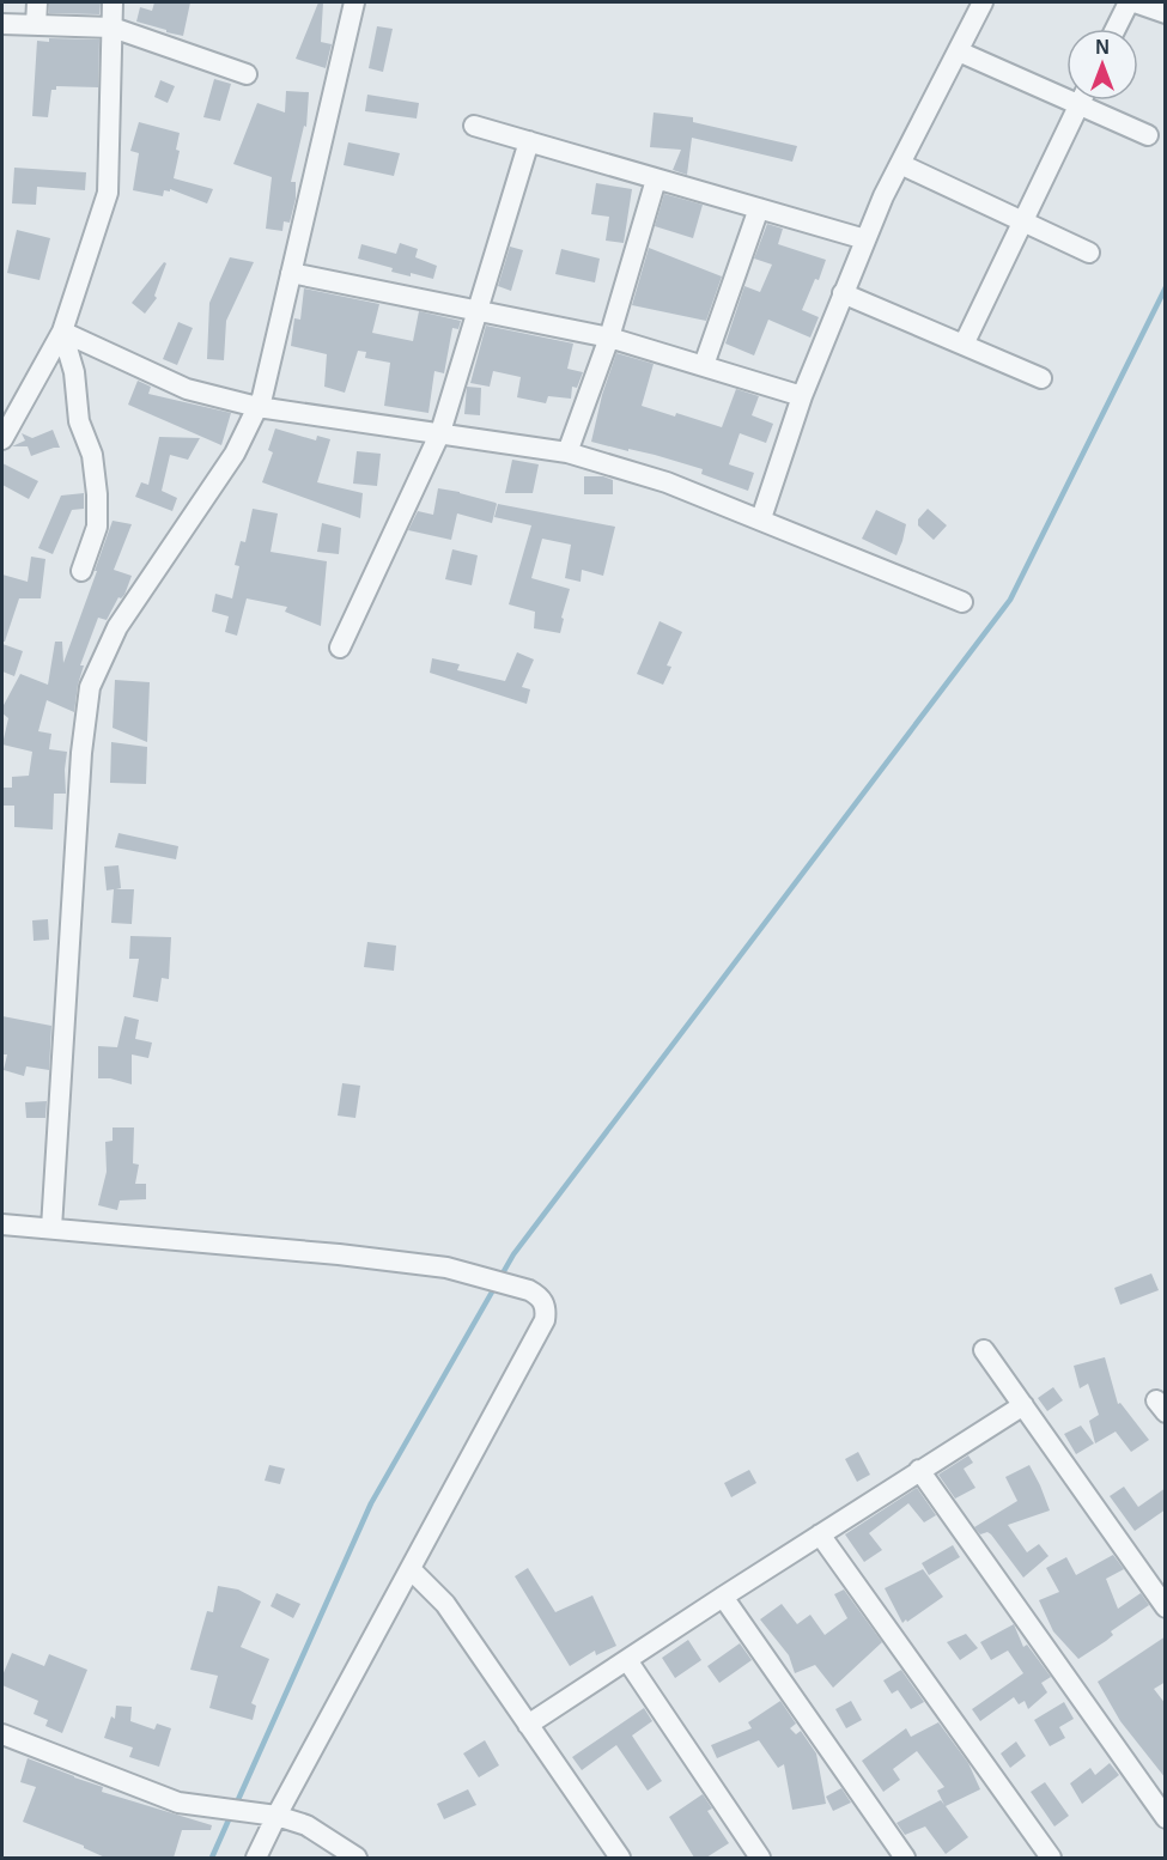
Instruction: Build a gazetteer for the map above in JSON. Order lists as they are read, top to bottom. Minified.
{"north":"top"}
